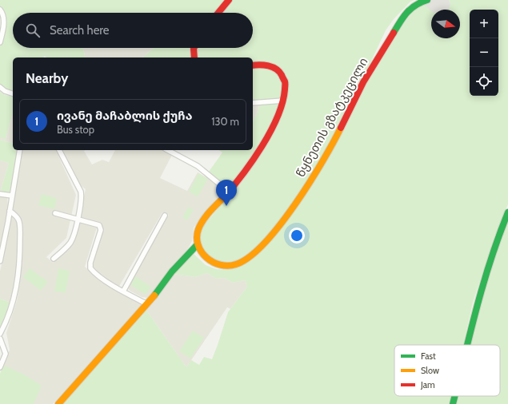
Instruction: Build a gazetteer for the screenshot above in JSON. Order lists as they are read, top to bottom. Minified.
{"streets":{"main road":["წყნეთის გზატკეცილი"]},"legend":["Fast","Slow","Jam"],"north":"right","page":{"map_buttons":["+","−"],"search":"Search here","heading":"Nearby","list":[{"mark":"1","name":"ივანე მაჩაბლის ქუჩა","note":"Bus stop","value":"130 m"}],"pins":"1"}}
